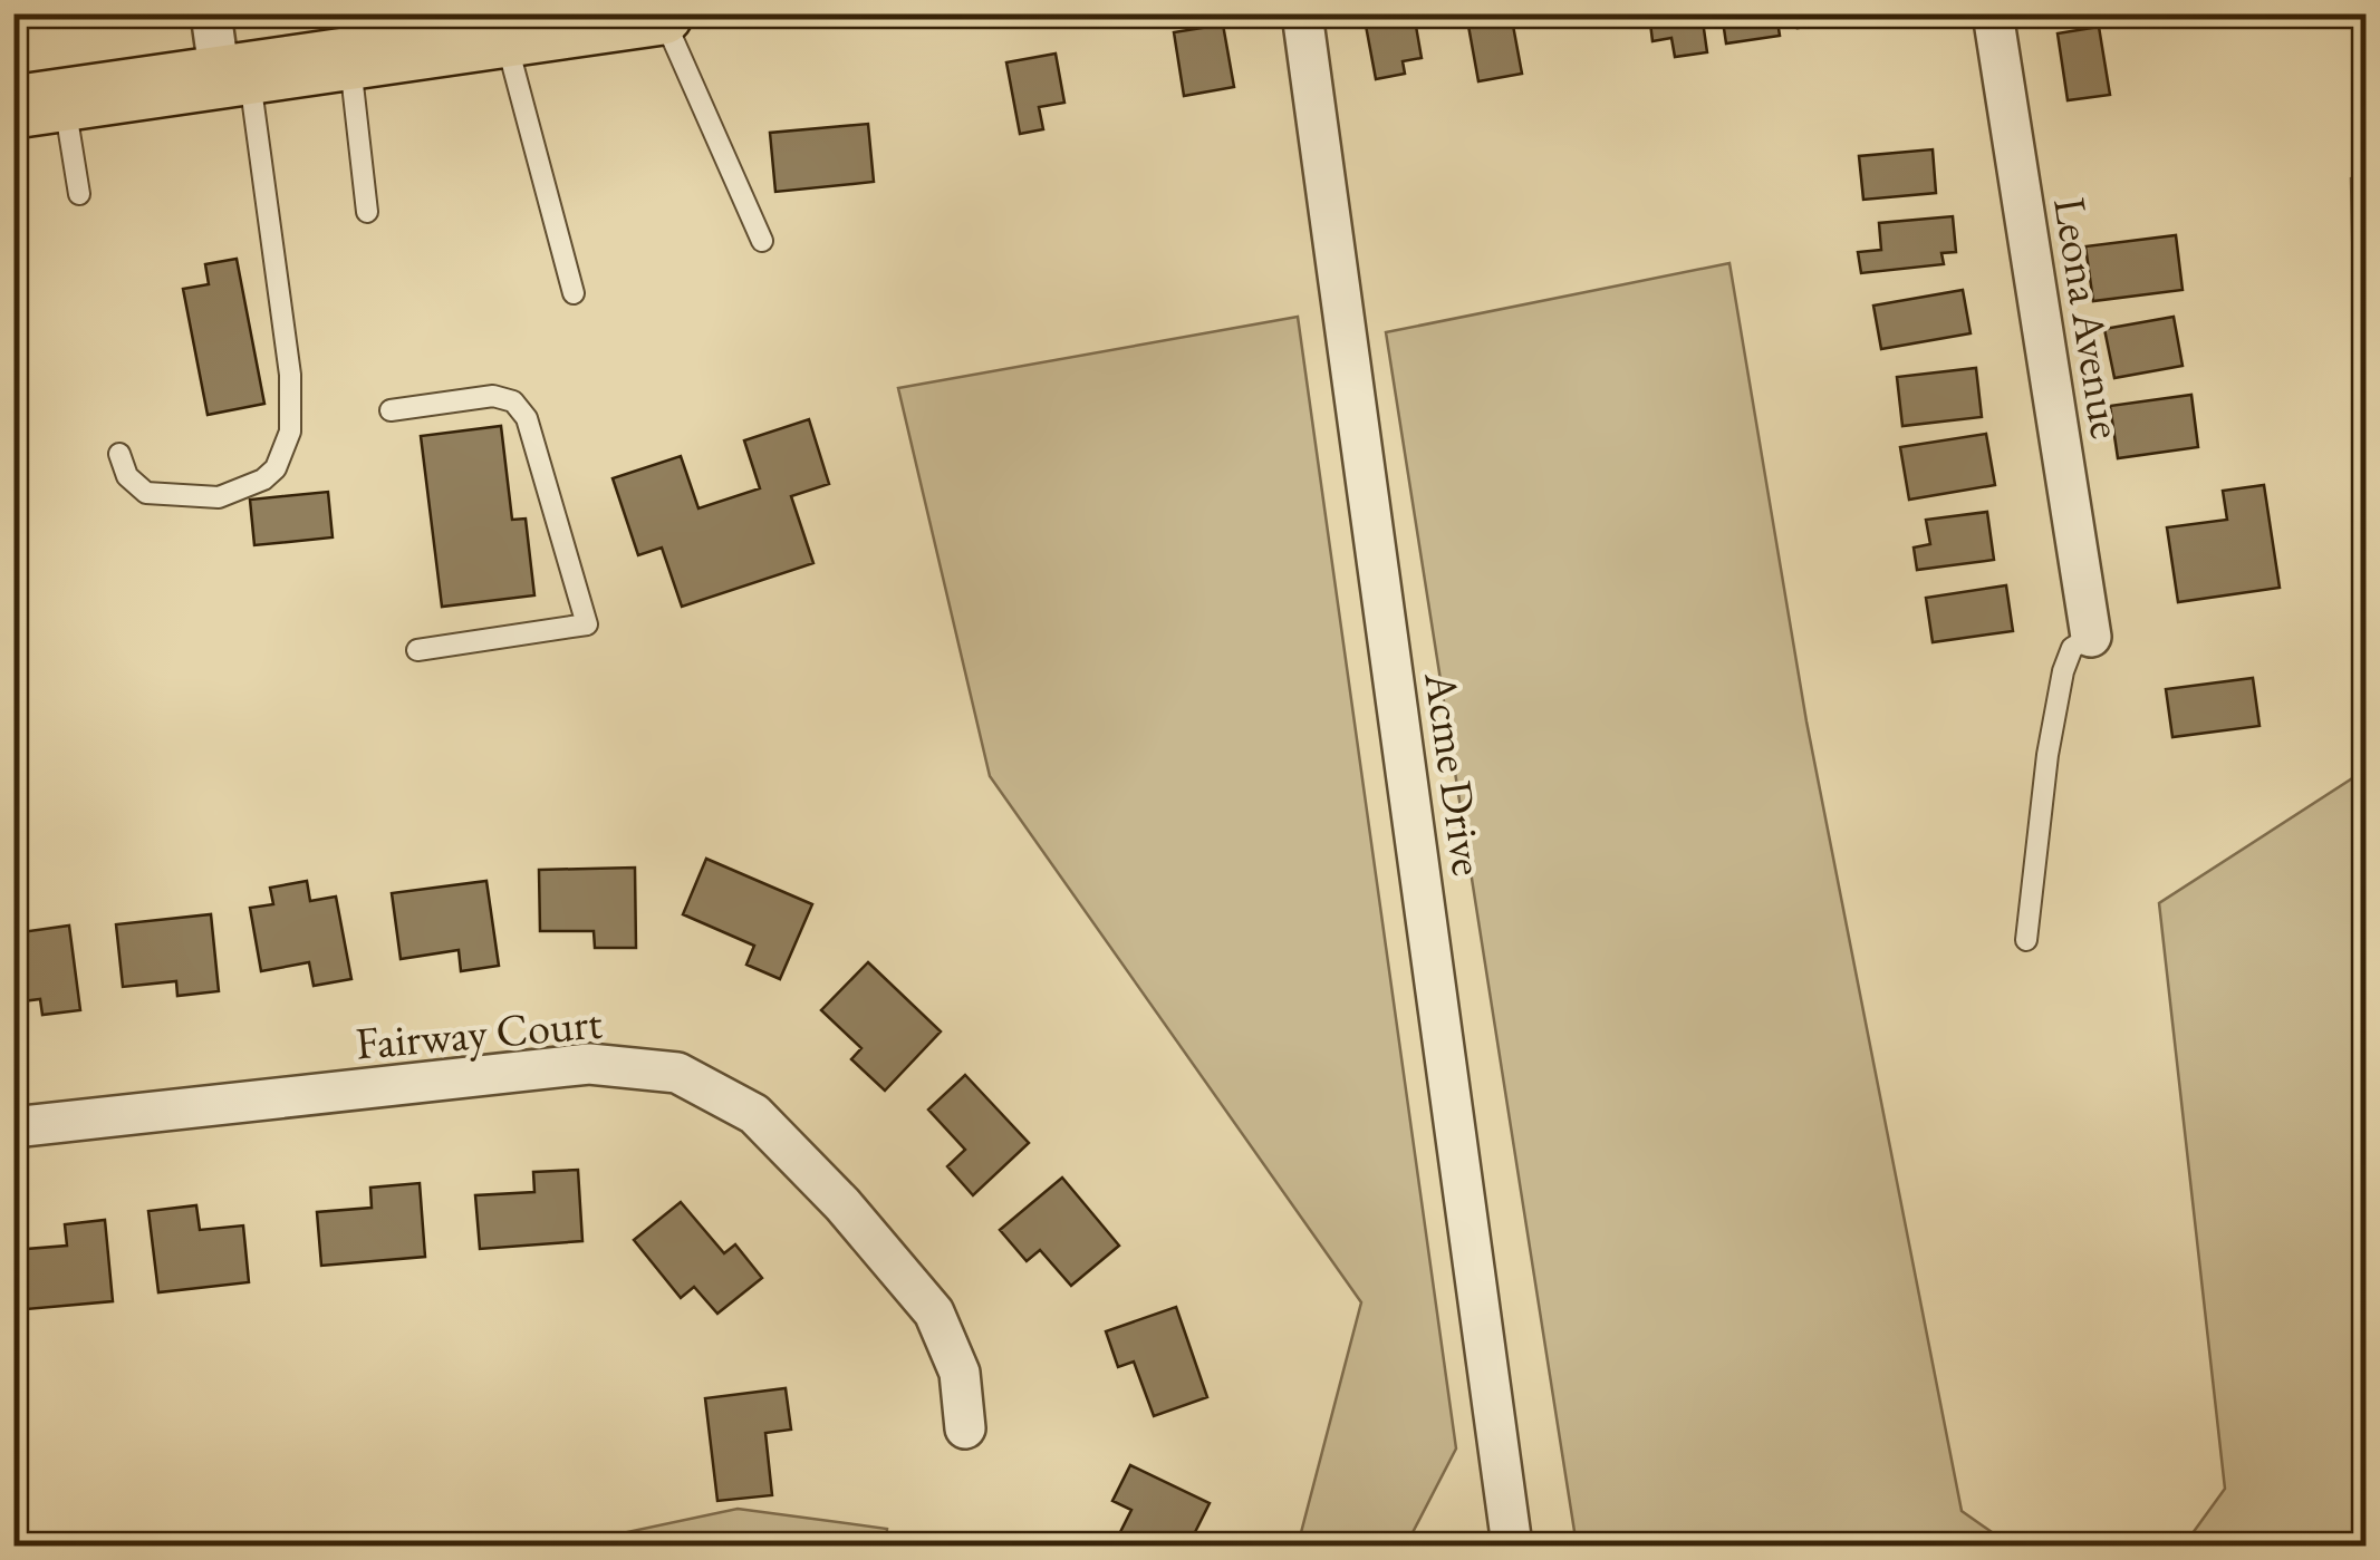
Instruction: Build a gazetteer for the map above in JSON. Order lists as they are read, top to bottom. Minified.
{"streets":{"street":["Leona Avenue","Acme Drive","Fairway Court"]}}
